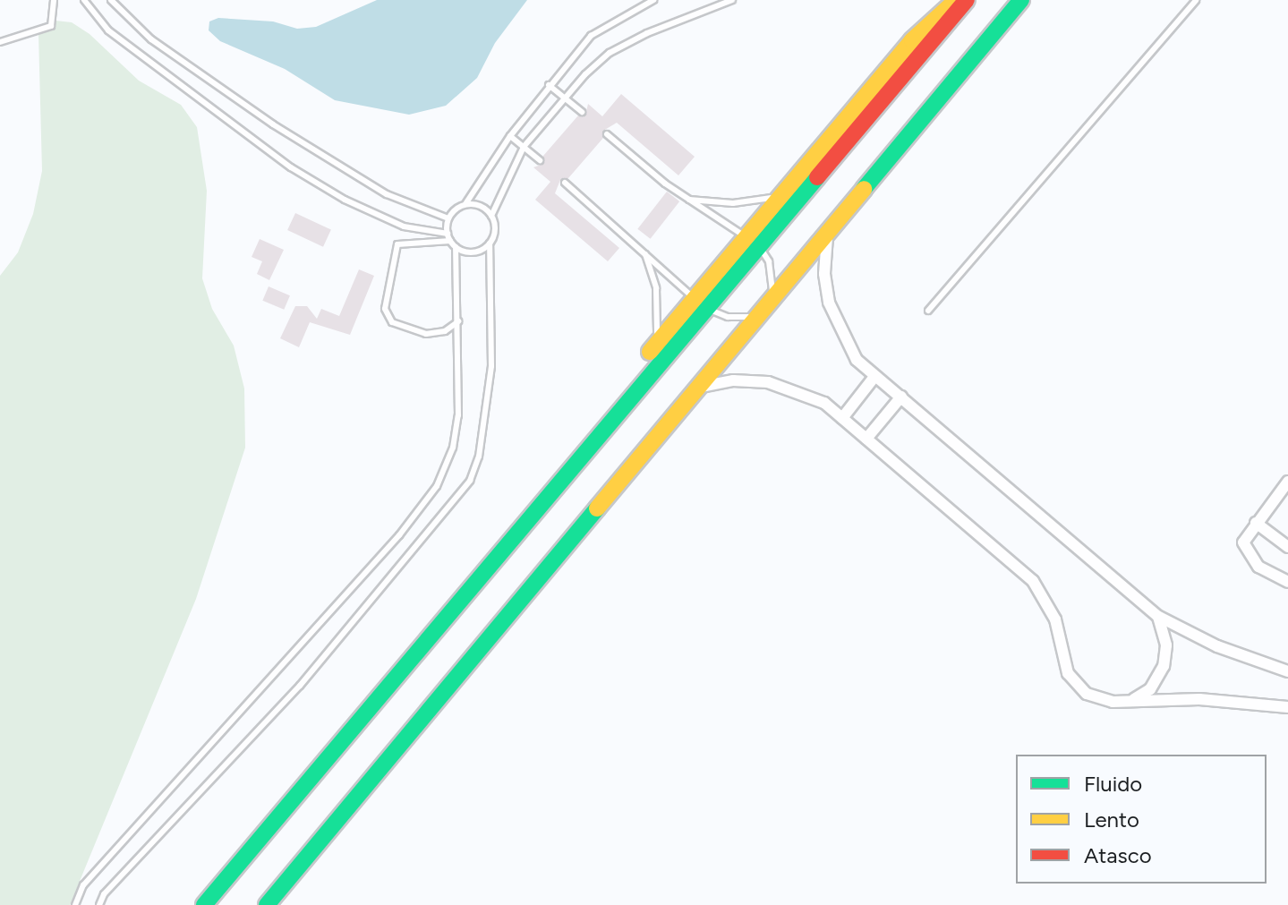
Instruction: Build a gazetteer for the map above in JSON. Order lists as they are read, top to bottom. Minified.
{"legend":["Fluido","Lento","Atasco"]}
